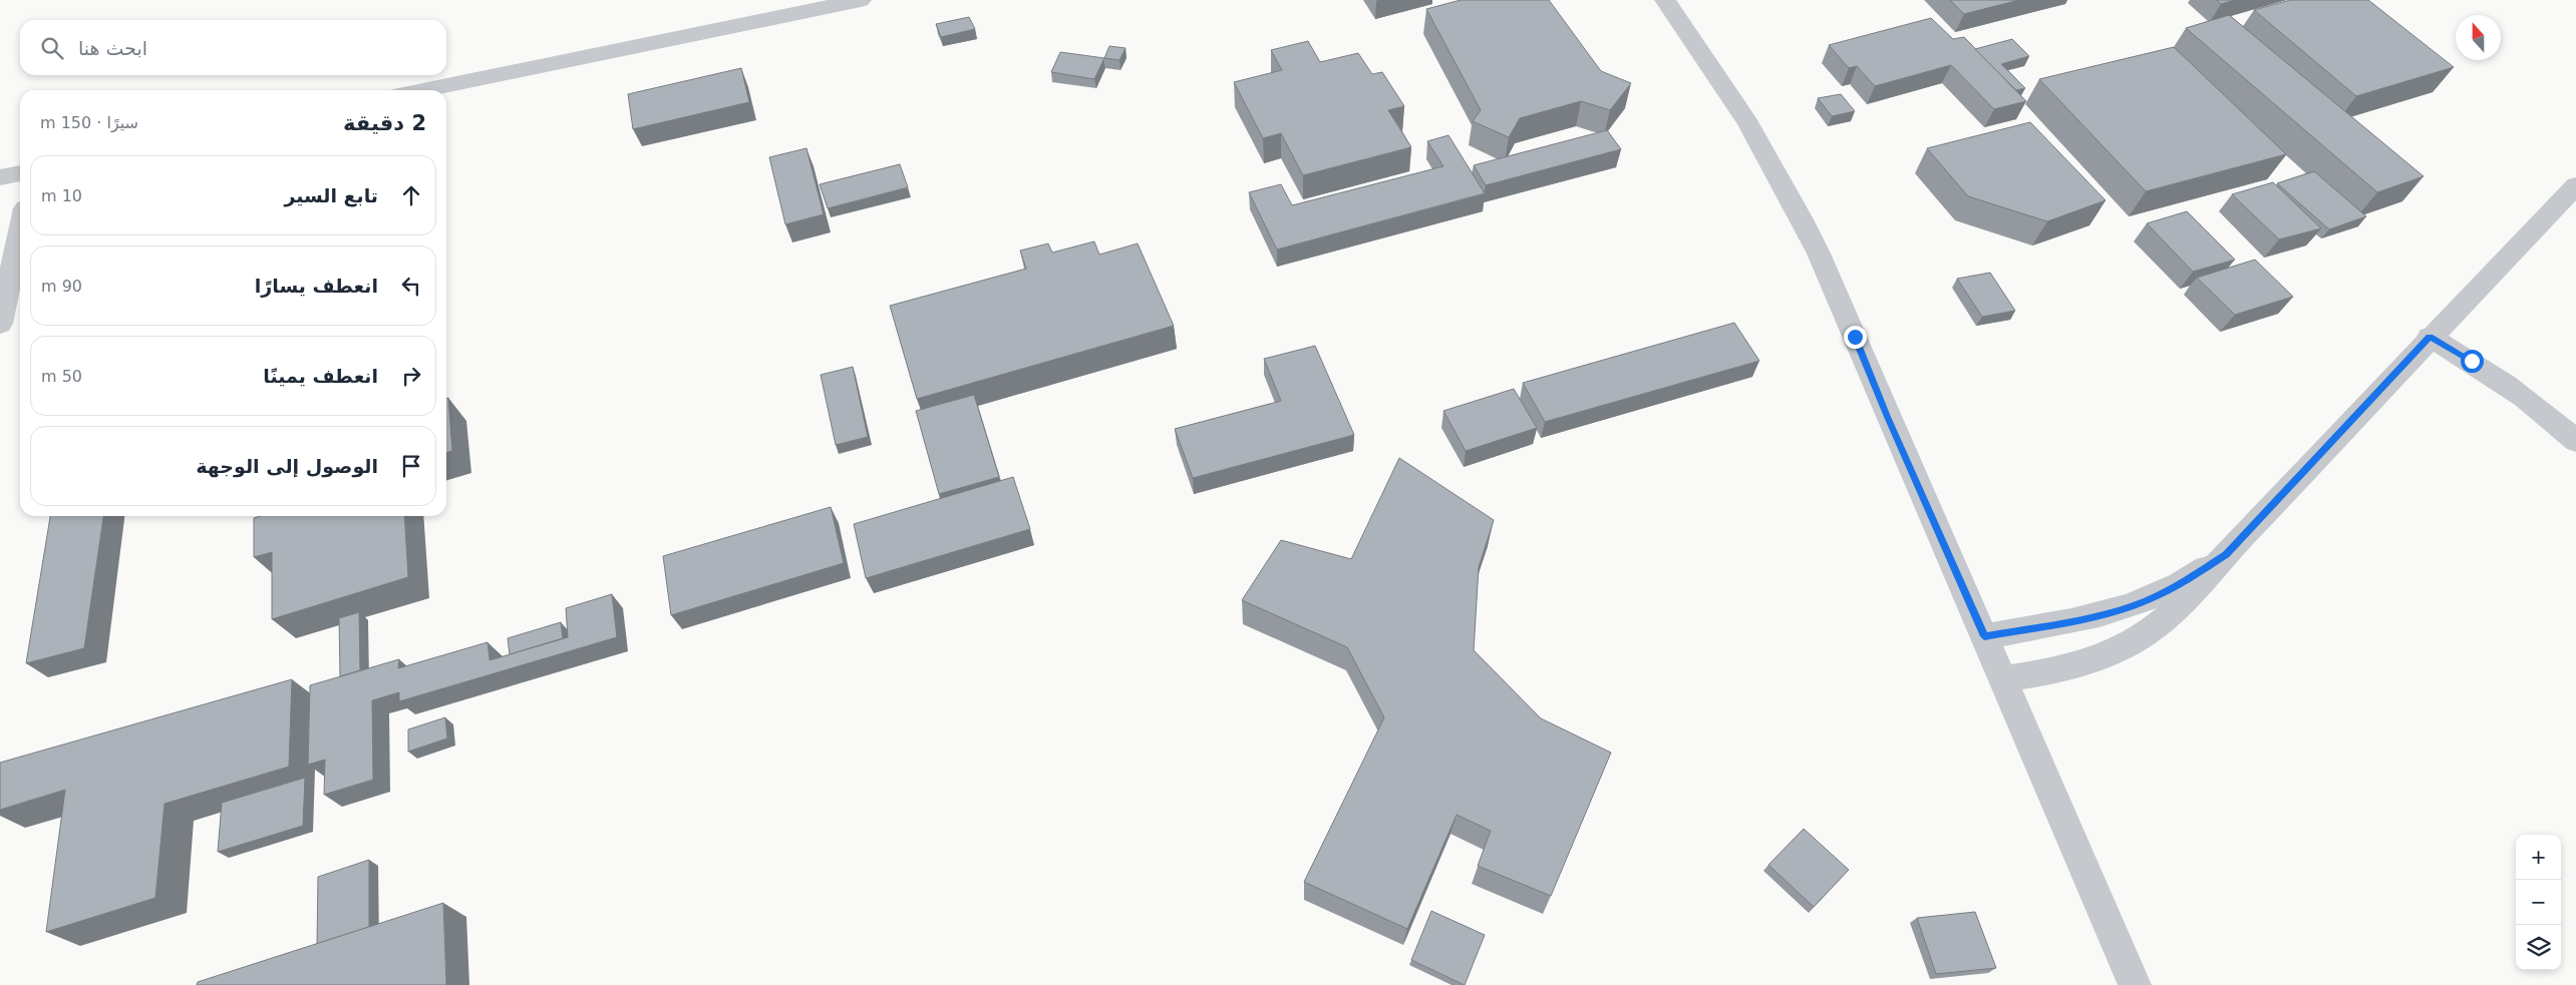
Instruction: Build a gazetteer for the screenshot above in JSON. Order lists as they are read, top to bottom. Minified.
{"north":"top","page":{"search":"ابحث هنا","heading":["2 دقيقة","سيرًا · 150 m"],"list":[["تابع السير","10 m"],["انعطف يسارًا","90 m"],["انعطف يمينًا","50 m"],"الوصول إلى الوجهة"],"map_buttons":["+","−"]}}
